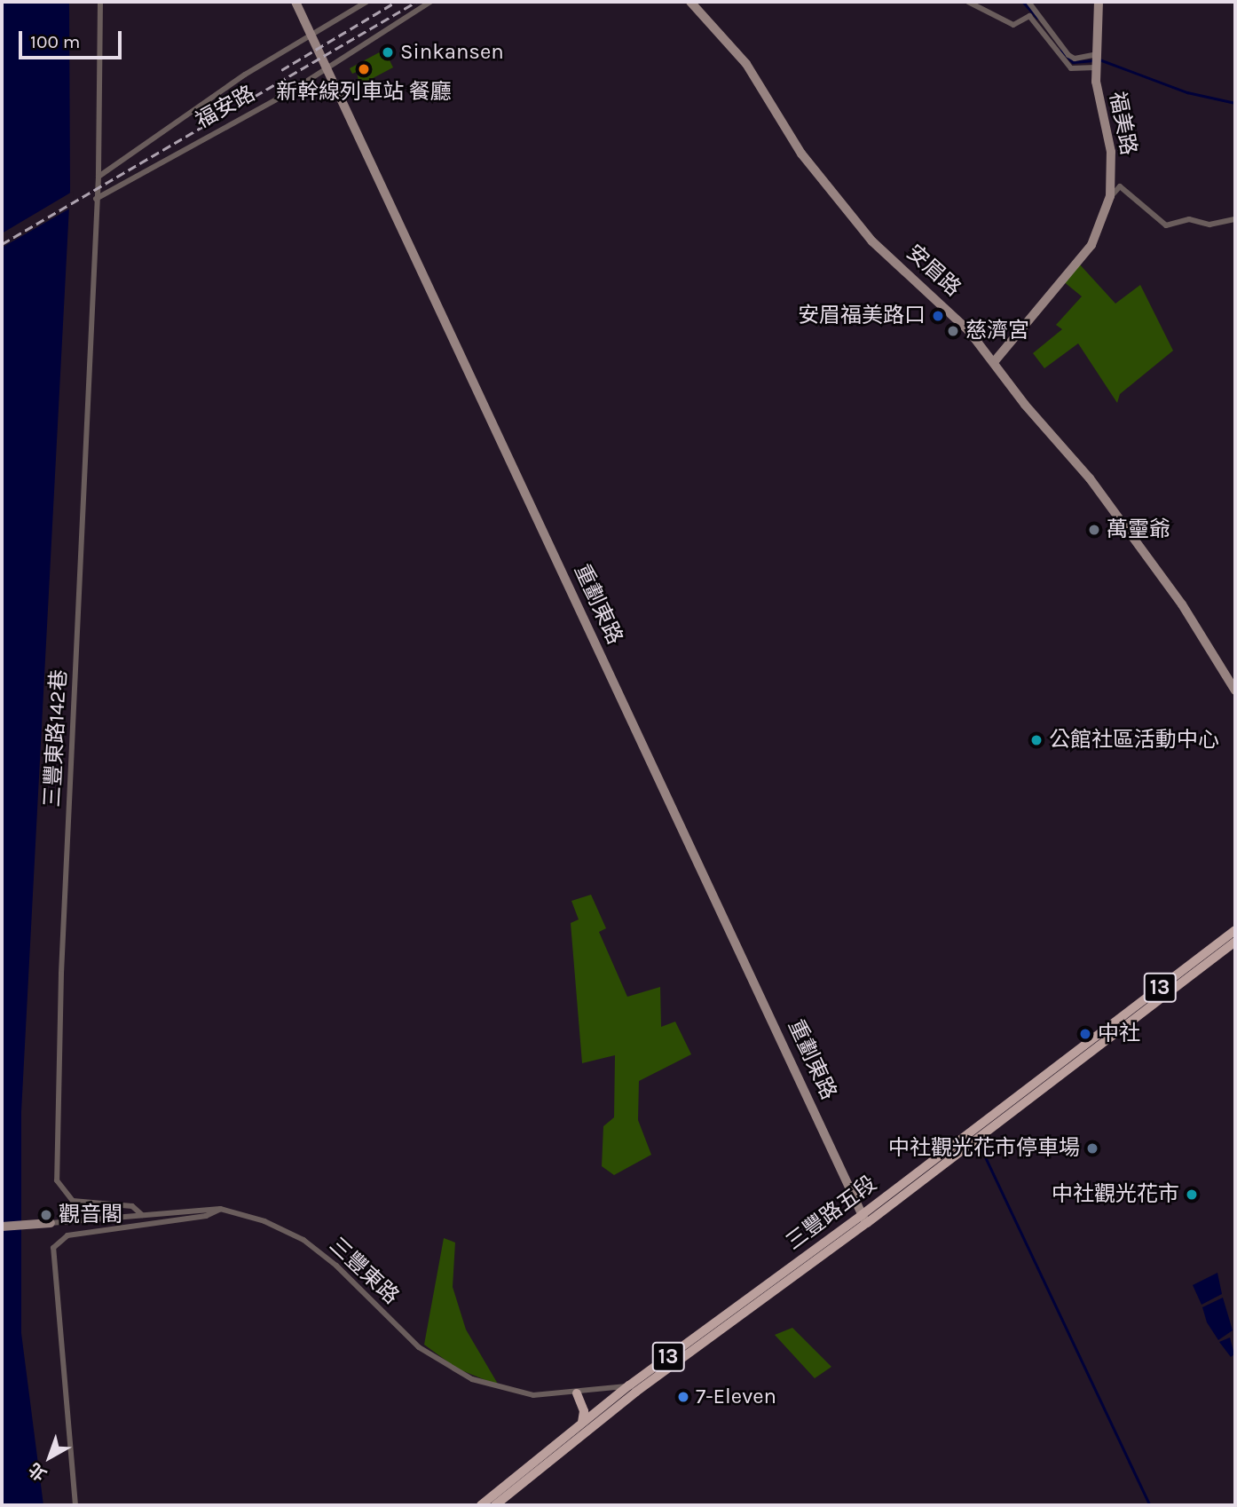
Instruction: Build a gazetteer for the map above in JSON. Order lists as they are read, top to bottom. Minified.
{"streets":{"main road":["13","三豐路五段"],"street":["福安路","福美路","安眉路","重劃東路","三豐東路142巷","三豐東路"]},"crossings":[["福安路","重劃東路"],["福安路","三豐東路142巷"],["福美路","安眉路"],["重劃東路","三豐路五段"],["三豐東路142巷","三豐東路"],["三豐路五段","三豐東路"]],"places":["Sinkansen","新幹線列車站 餐廳","安眉福美路口","慈濟宮","萬𤫊爺","公館社區活動中心","中社","中社觀光花市停車場","中社觀光花市","觀音閣","7-Eleven"],"scale_bar":"100 m","north":"bottom left"}
